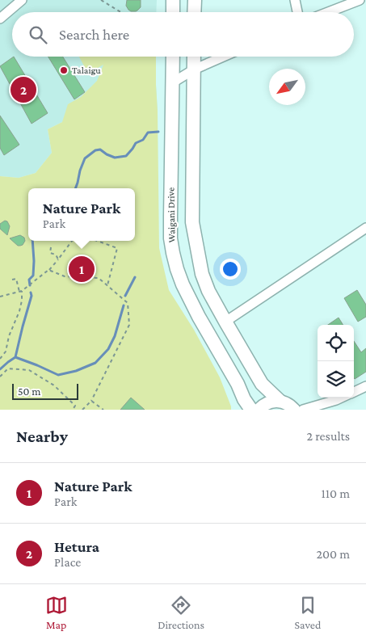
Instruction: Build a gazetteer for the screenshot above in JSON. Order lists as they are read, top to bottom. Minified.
{"streets":{"highway":["Waigani Drive"]},"places":["Talaigu"],"scale_bar":"50 m","north":"bottom left","page":{"search":"Search here","pins":["2","1"],"popup":["Nature Park","Park"],"scale":"50 m","heading":["Nearby","2 results"],"list":[{"mark":"1","name":"Nature Park","note":"Park","value":"110 m"},{"mark":"2","name":"Hetura","note":"Place","value":"200 m"}],"nav":["Map","Directions","Saved"]}}
